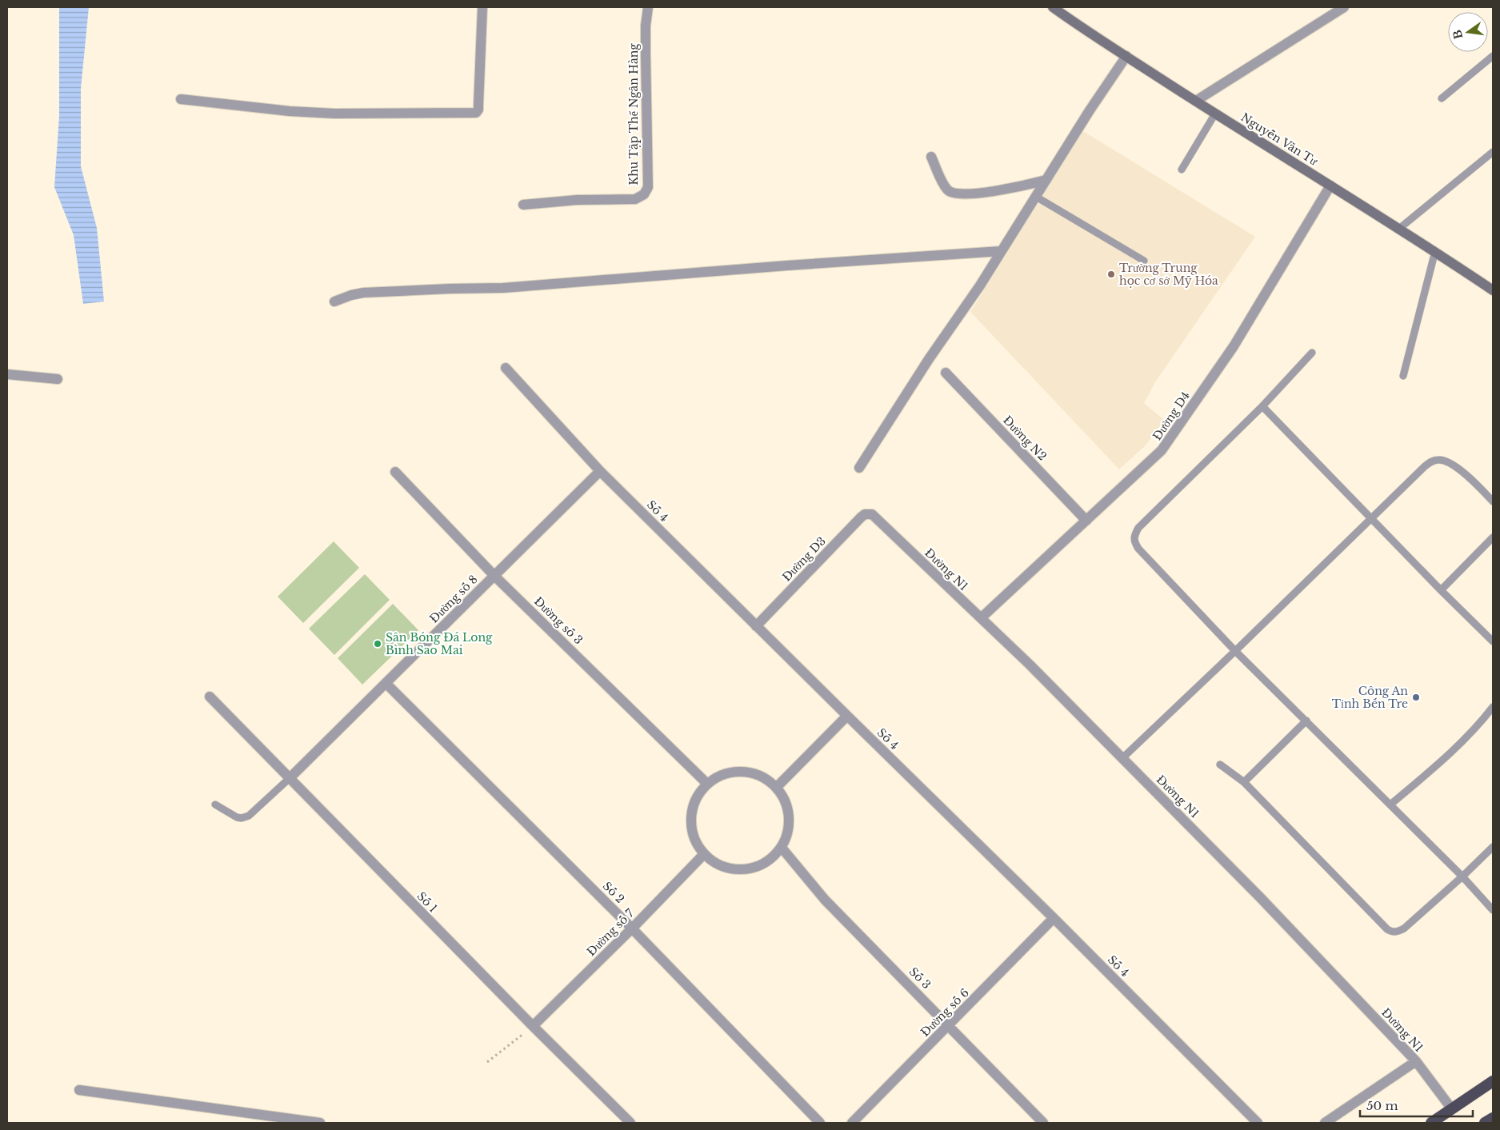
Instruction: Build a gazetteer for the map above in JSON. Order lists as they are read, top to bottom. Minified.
{"streets":{"main road":["Nguyễn Văn Tư"],"street":["Khu Tập Thể Ngân Hàng","Đường D4","Đường N2","Số 4","Đường D3","Đường N1","Đường số 8","Đường số 3","Số 2","Số 1","Đường số 7","Số 3","Đường số 6"]},"crossings":[["Nguyễn Văn Tư","Đường D4"],["Đường D4","Đường N2"],["Đường D4","Đường N1"],["Số 4","Đường D3"],["Số 4","Đường số 8"],["Số 4","Đường số 6"],["Đường D3","Đường N1"],["Đường số 8","Đường số 3"],["Đường số 8","Số 2"],["Đường số 8","Số 1"],["Đường số 3","Đường số 7"],["Đường số 3","Số 3"],["Số 2","Đường số 7"],["Số 1","Đường số 7"],["Đường số 7","Số 3"],["Số 3","Đường số 6"]],"places":["Trường Trung học cơ sở Mỹ Hóa","Sân Bóng Đá Long Bình Sao Mai","Công An Tỉnh Bến Tre"],"scale_bar":"50 m","north":"left"}
